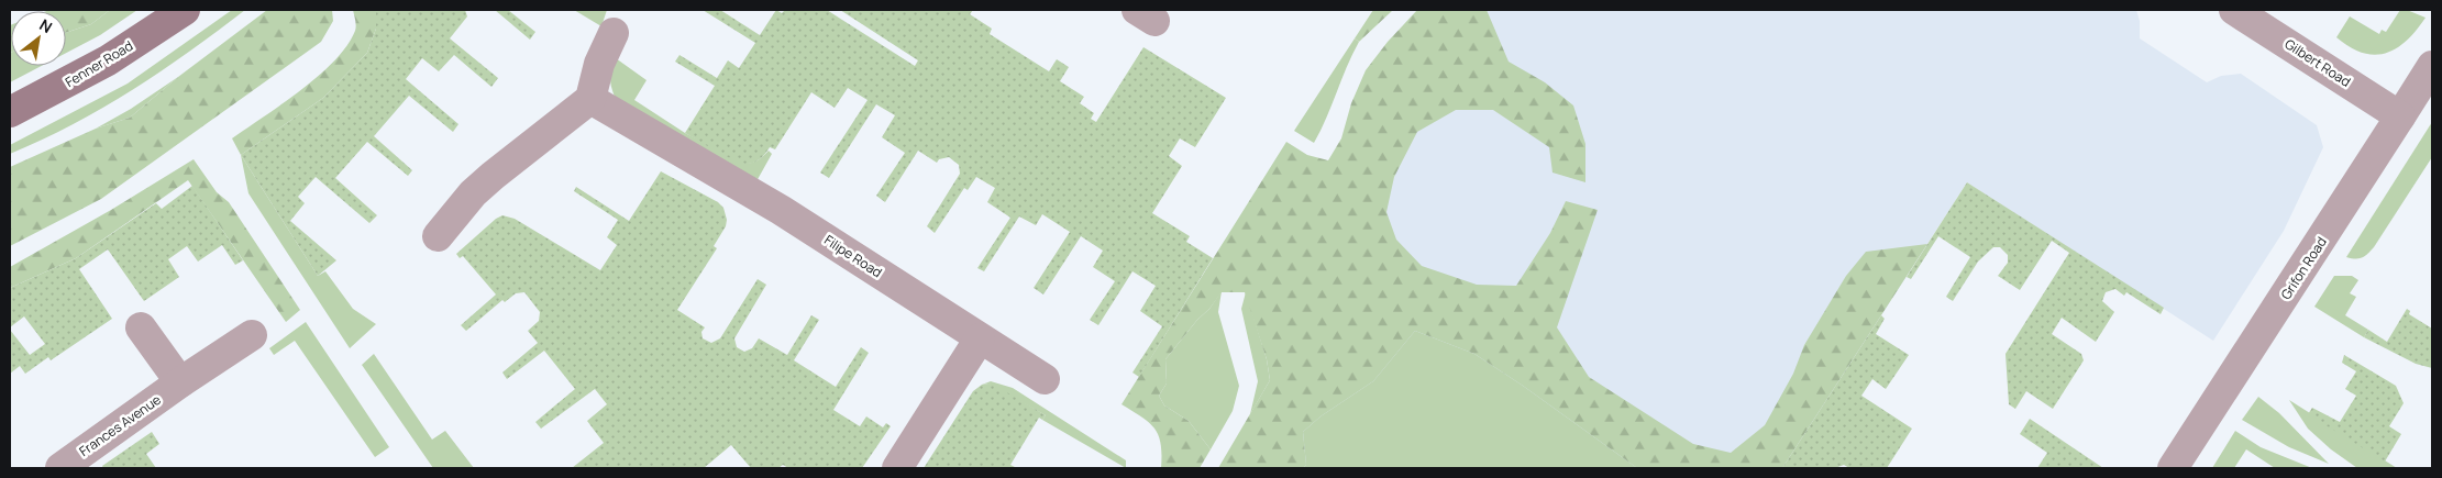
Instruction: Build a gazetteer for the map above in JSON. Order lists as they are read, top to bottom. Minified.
{"streets":{"main road":["Fenner Road"],"street":["Gilbert Road","Filipe Road","Grifon Road","Frances Avenue"]},"crossings":[["Gilbert Road","Grifon Road"]],"north":"top right"}
